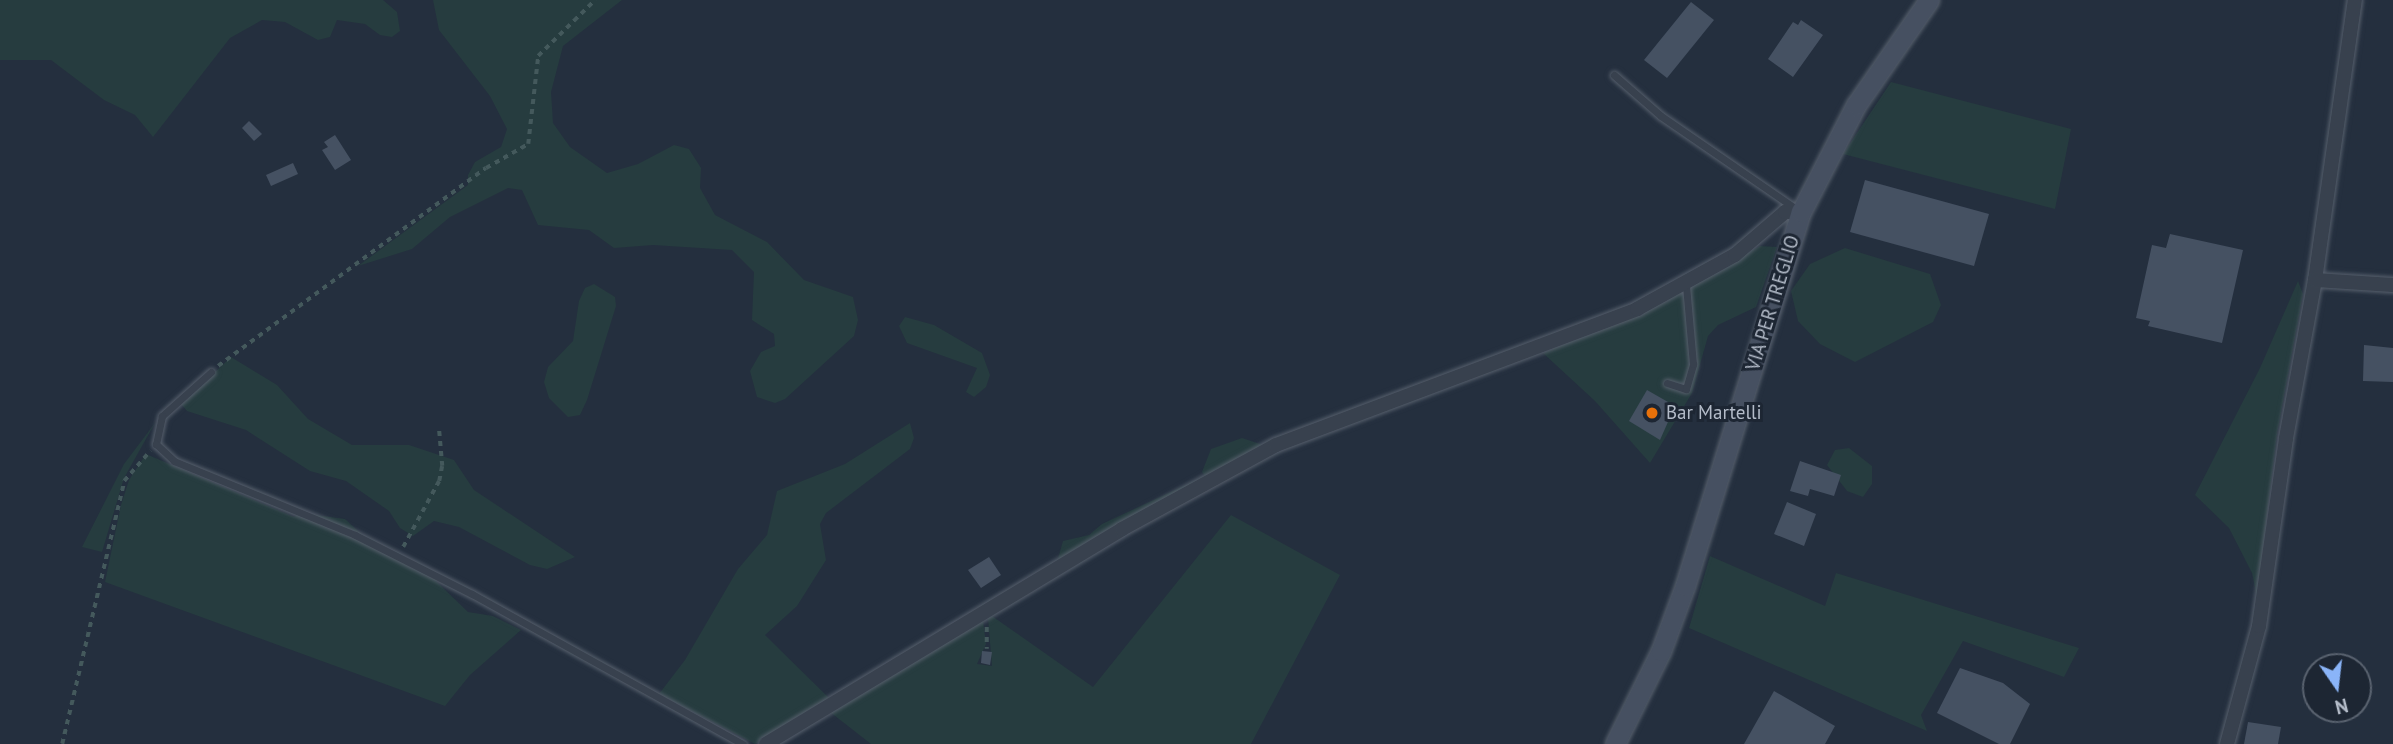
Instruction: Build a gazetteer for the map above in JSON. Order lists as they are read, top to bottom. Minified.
{"streets":{"main road":["VIA PER TREGLIO"]},"places":["Bar Martelli"],"north":"bottom"}
